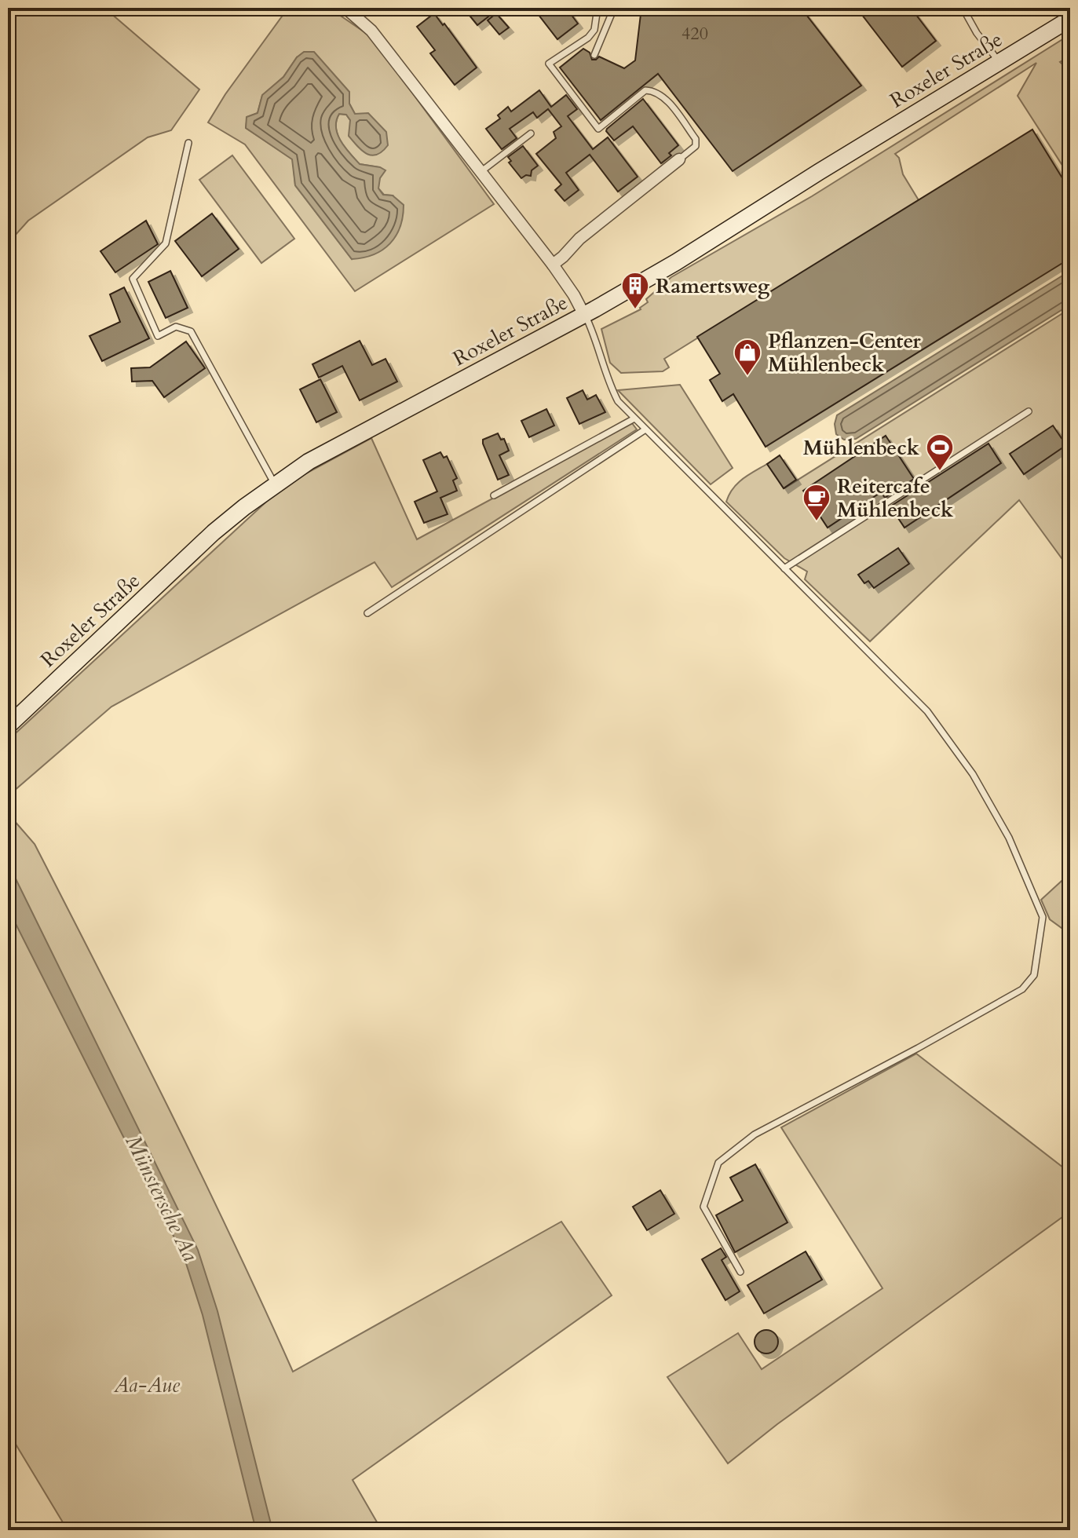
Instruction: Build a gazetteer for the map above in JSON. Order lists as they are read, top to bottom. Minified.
{"streets":{"main road":["Roxeler Straße"]},"water":["Münstersche Aa"],"parks":["Aa-Aue"],"places":{"building":["Ramertsweg"],"shop":["Pflanzen-Center Mühlenbeck"],"sports":["Mühlenbeck"],"cafe":["Reitercafe Mühlenbeck"]},"house_numbers":["420"]}
